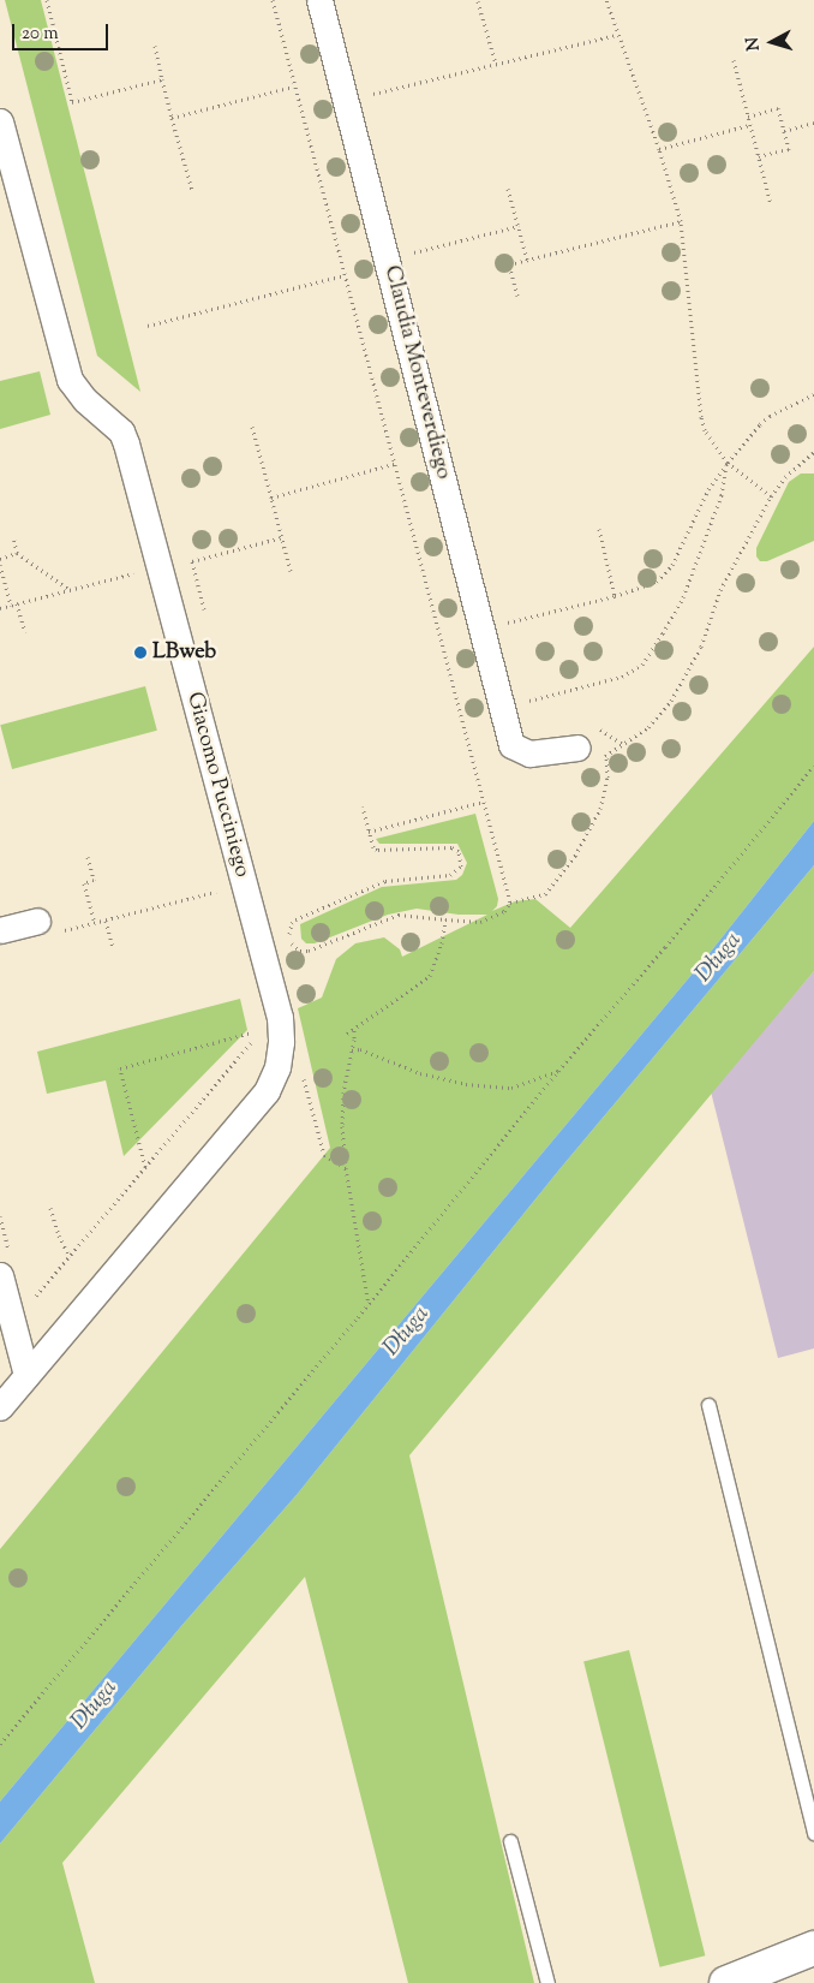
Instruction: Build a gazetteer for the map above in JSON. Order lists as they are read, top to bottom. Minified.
{"streets":{"street":["Claudia Monteverdiego","Giacomo Pucciniego"]},"water":["Długa"],"places":["LBweb"],"scale_bar":"20 m","north":"left"}
